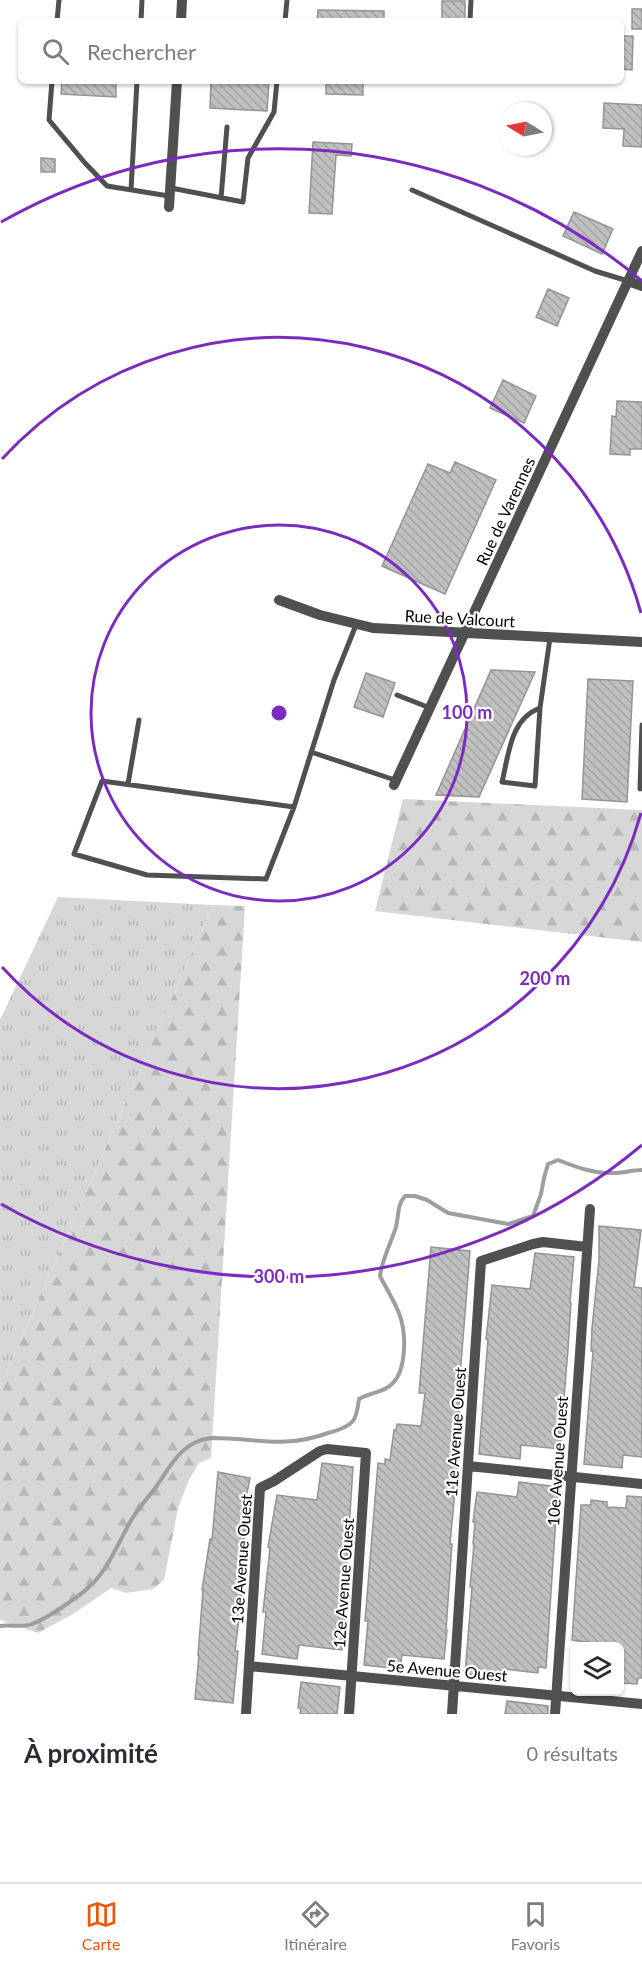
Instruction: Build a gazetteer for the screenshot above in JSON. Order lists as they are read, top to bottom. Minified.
{"streets":{"street":["Rue de Varennes","Rue de Valcourt","11e Avenue Ouest","10e Avenue Ouest","13e Avenue Ouest","12e Avenue Ouest","5e Avenue Ouest"]},"crossings":[["Rue de Varennes","Rue de Valcourt"],["11e Avenue Ouest","10e Avenue Ouest"],["11e Avenue Ouest","5e Avenue Ouest"],["10e Avenue Ouest","5e Avenue Ouest"],["13e Avenue Ouest","12e Avenue Ouest"],["13e Avenue Ouest","5e Avenue Ouest"],["12e Avenue Ouest","5e Avenue Ouest"]],"north":"left","page":{"search":"Rechercher","heading":["À proximité","0 résultats"],"nav":["Carte","Itinéraire","Favoris"]},"rings":["100 m","200 m","300 m"]}
